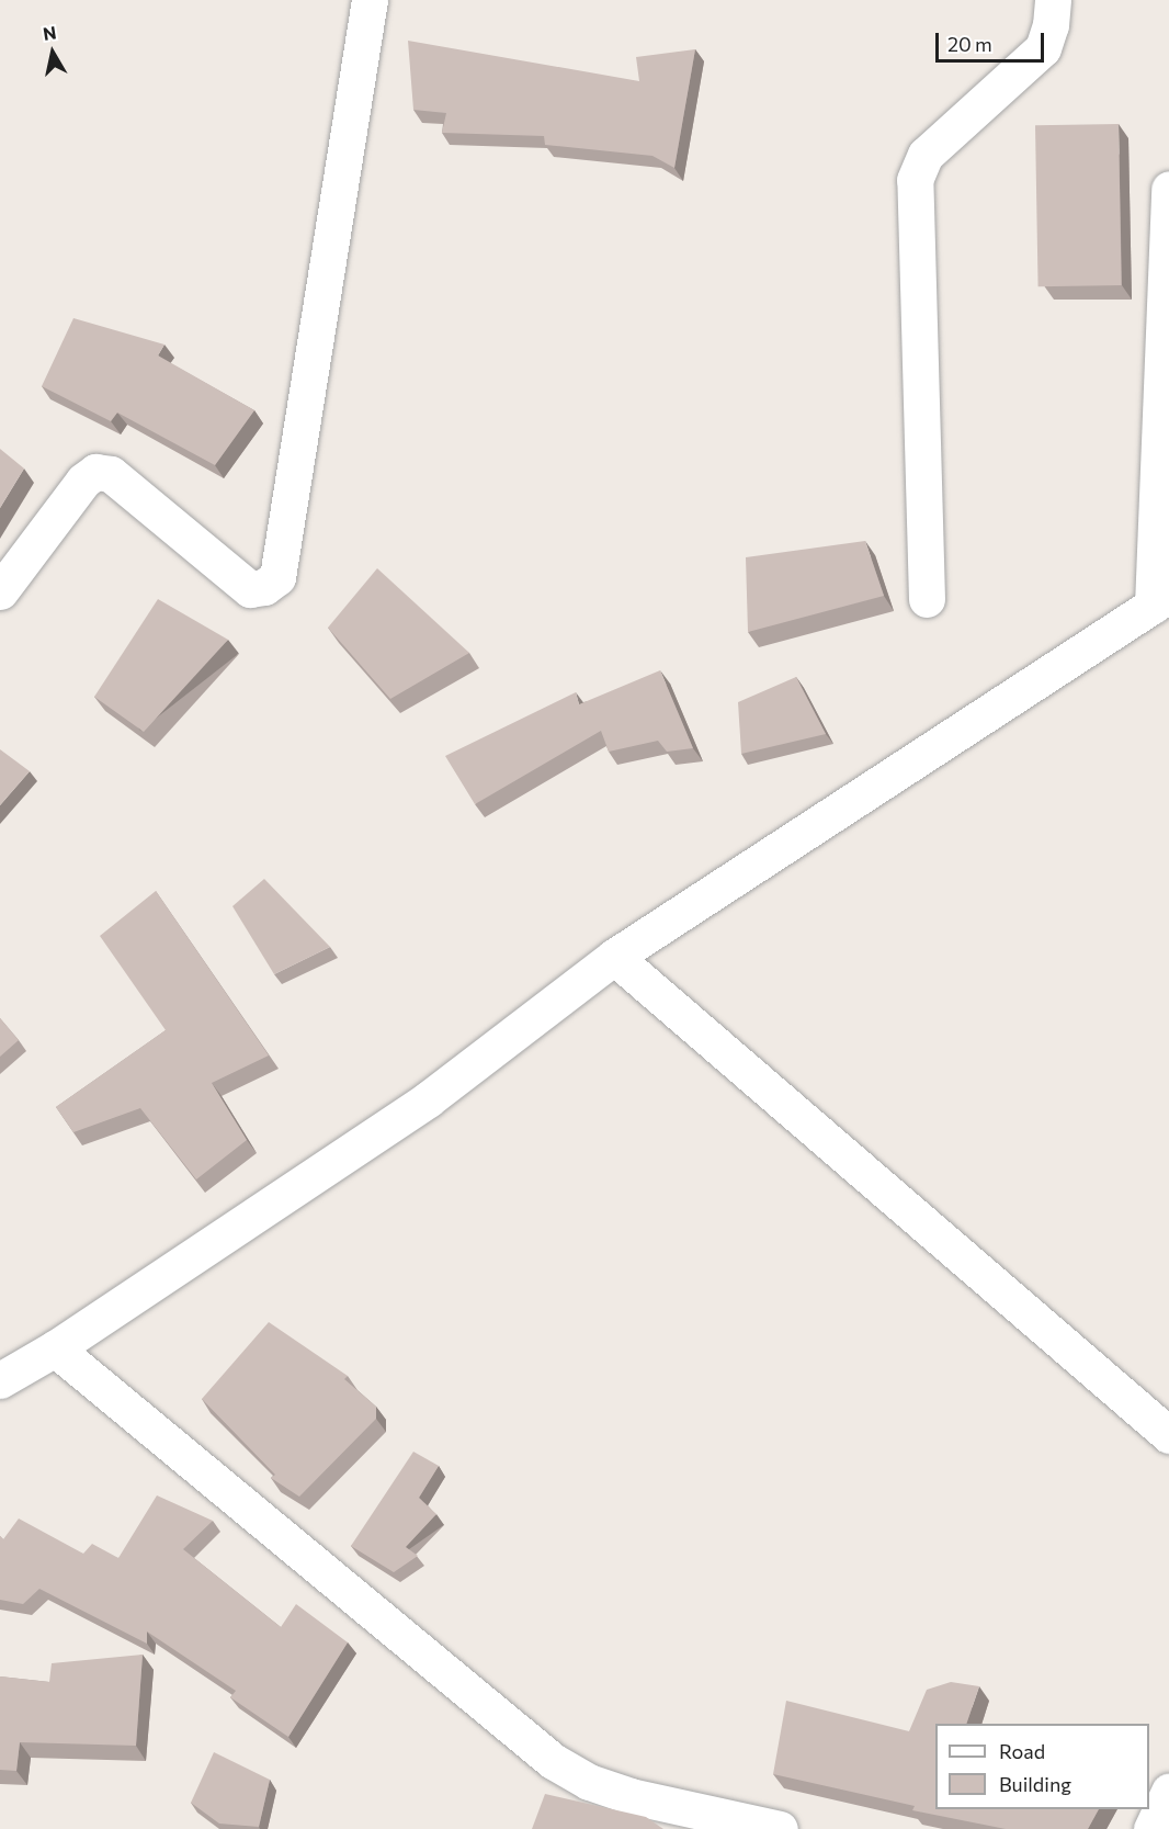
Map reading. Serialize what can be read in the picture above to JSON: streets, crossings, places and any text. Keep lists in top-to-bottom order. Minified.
{"legend":["Road","Building"],"scale_bar":"20 m","north":"top"}
